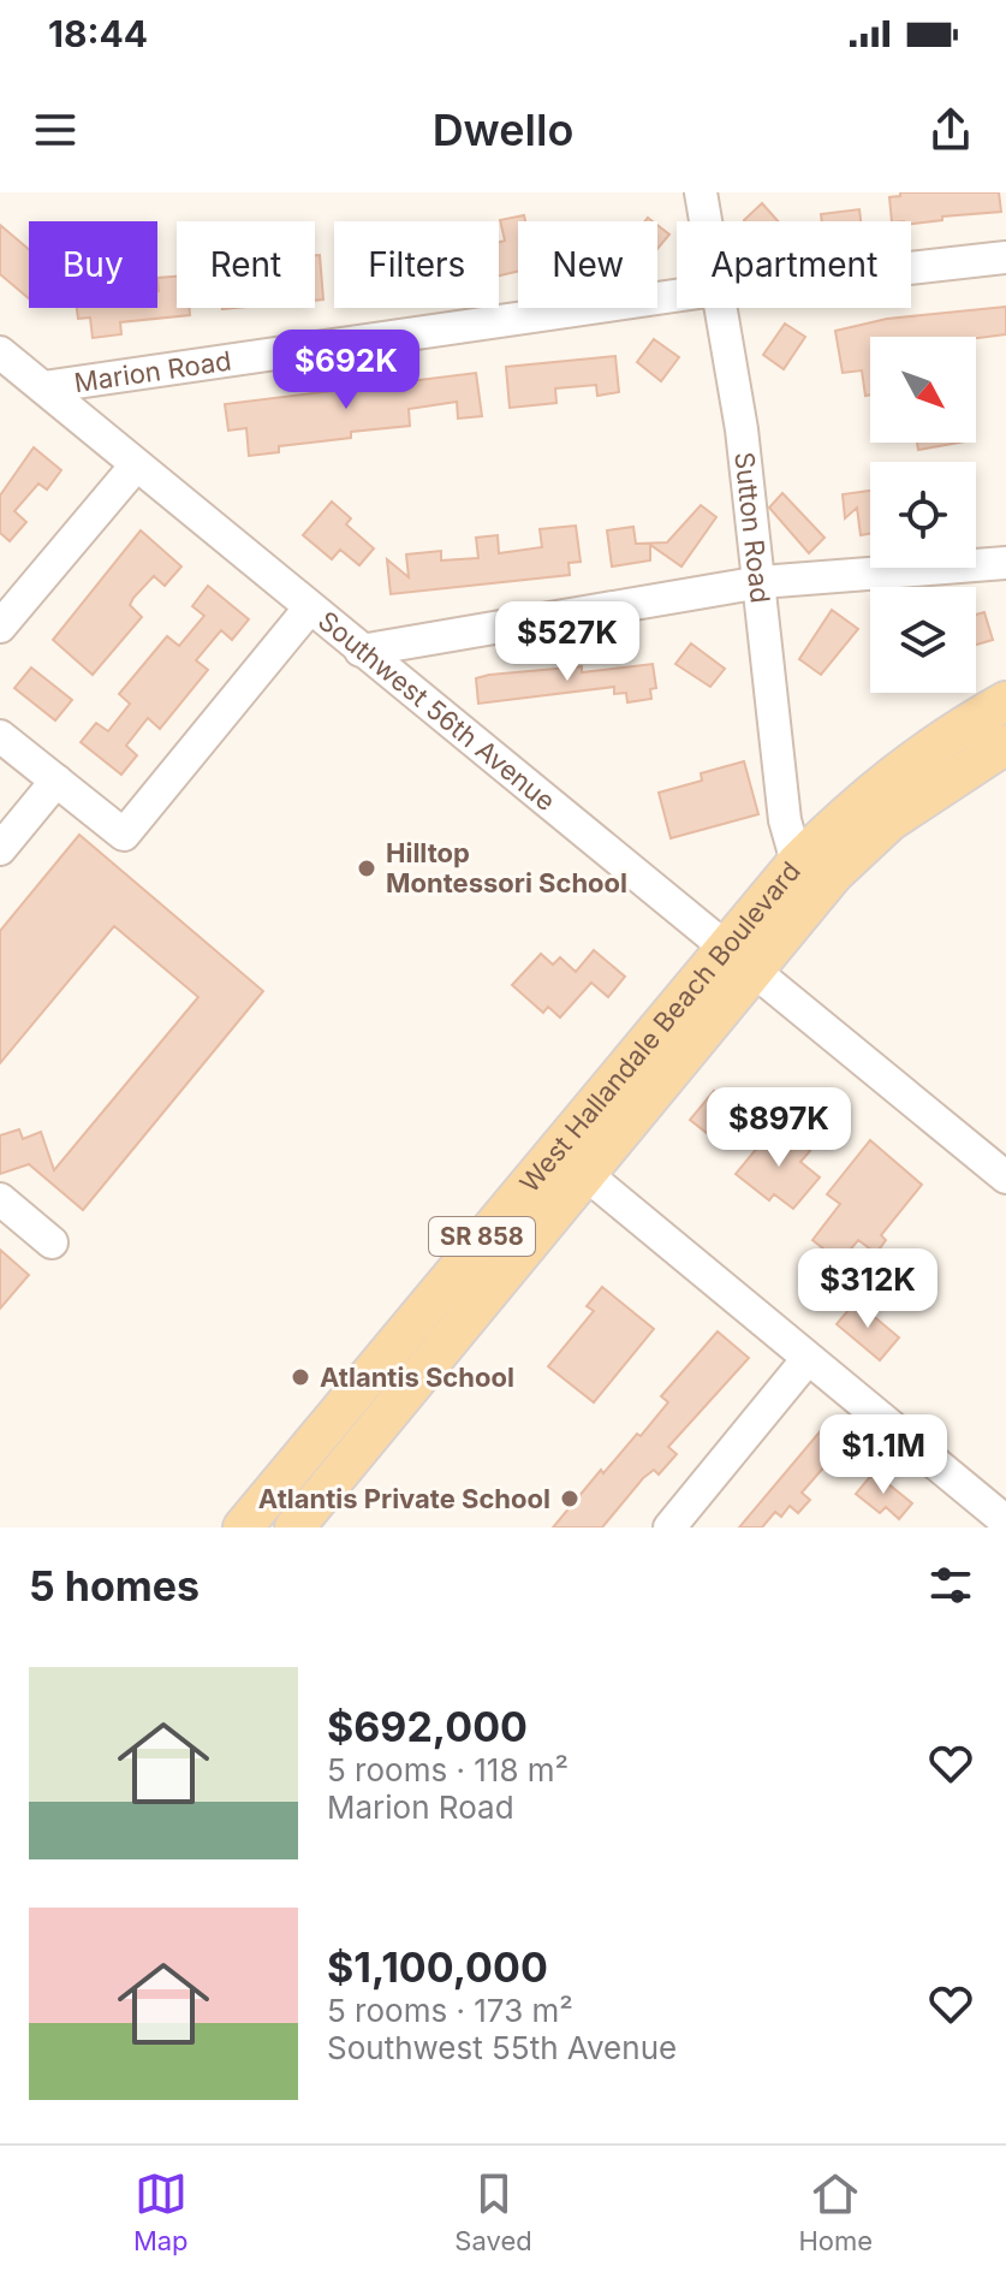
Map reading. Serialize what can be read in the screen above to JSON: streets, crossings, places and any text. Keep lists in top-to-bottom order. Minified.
{"streets":{"main road":["West Hallandale Beach Boulevard","SR 858"],"street":["Marion Road","Sutton Road","Southwest 56th Avenue"]},"crossings":[["Marion Road","Southwest 56th Avenue"],["Sutton Road","West Hallandale Beach Boulevard"],["Southwest 56th Avenue","West Hallandale Beach Boulevard"]],"places":["Hilltop Montessori School","Atlantis School","Atlantis Private School"],"north":"bottom right","page":{"status":"18:44","header":"Dwello","chip":["Buy","Rent","Filters","New","Apartment"],"price":["$692K","$527K","$897K","$312K","$1.1M"],"heading":"5 homes","list":[{"name":"$692,000","note":"5 rooms · 118 m² · Marion Road"},{"name":"$1,100,000","note":"5 rooms · 173 m² · Southwest 55th Avenue"}],"tabs":["Map","Saved","Home"]}}
